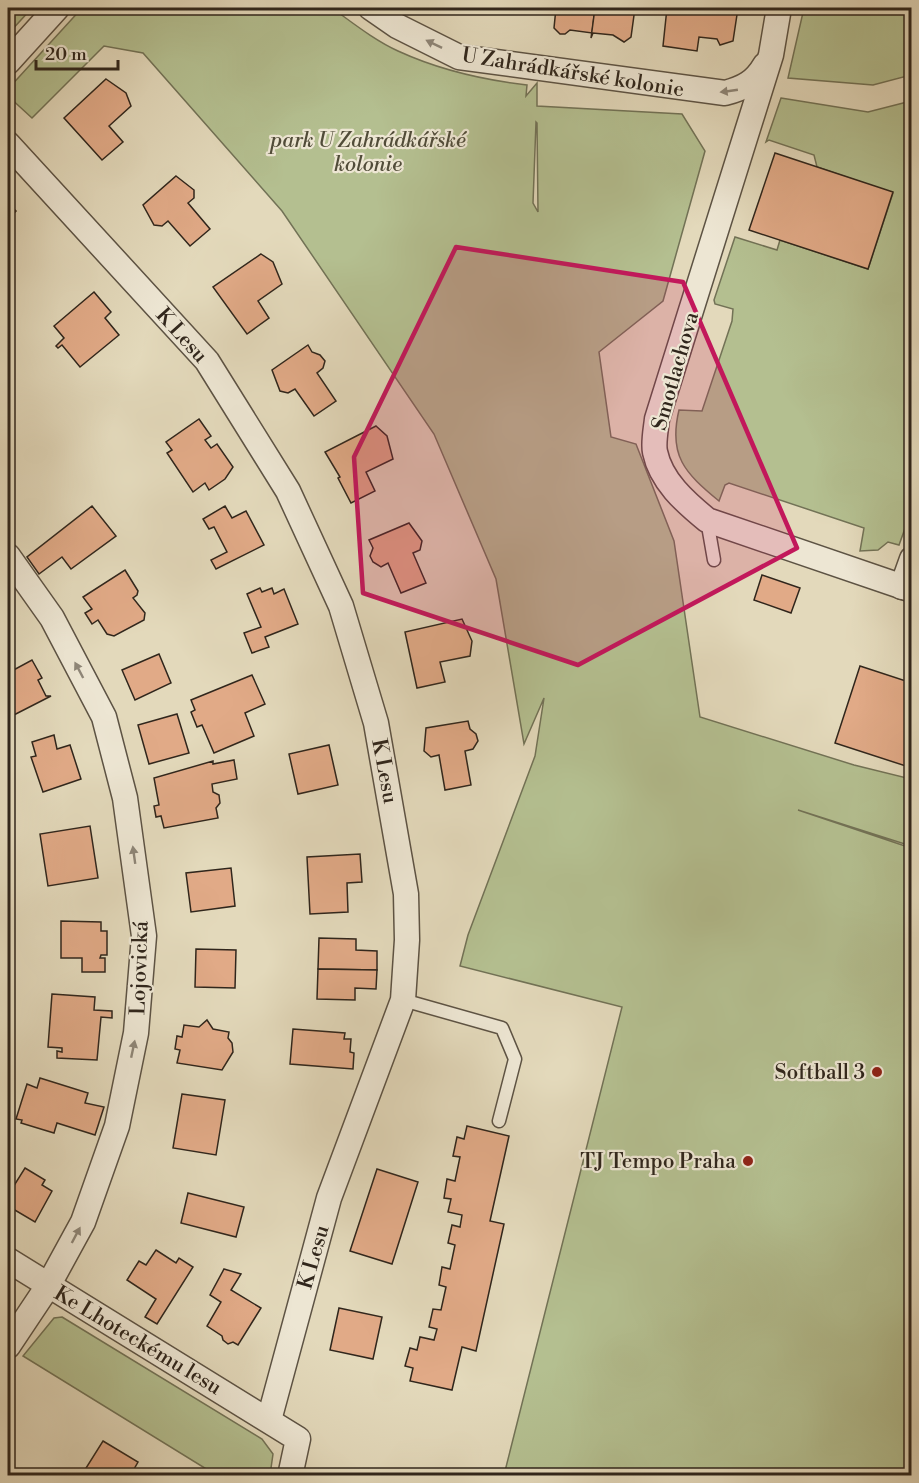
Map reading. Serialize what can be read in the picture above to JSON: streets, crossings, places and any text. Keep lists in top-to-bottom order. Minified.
{"streets":{"street":["U Zahrádkářské kolonie","K Lesu","Smotlachova","Lojovická","Ke Lhoteckému lesu"]},"crossings":[["U Zahrádkářské kolonie","Smotlachova"],["K Lesu","Ke Lhoteckému lesu"],["Lojovická","Ke Lhoteckému lesu"]],"one_way":["U Zahrádkářské kolonie","Lojovická"],"parks":["park U Zahrádkářské kolonie"],"places":["Softball 3","TJ Tempo Praha"],"scale_bar":"20 m"}
